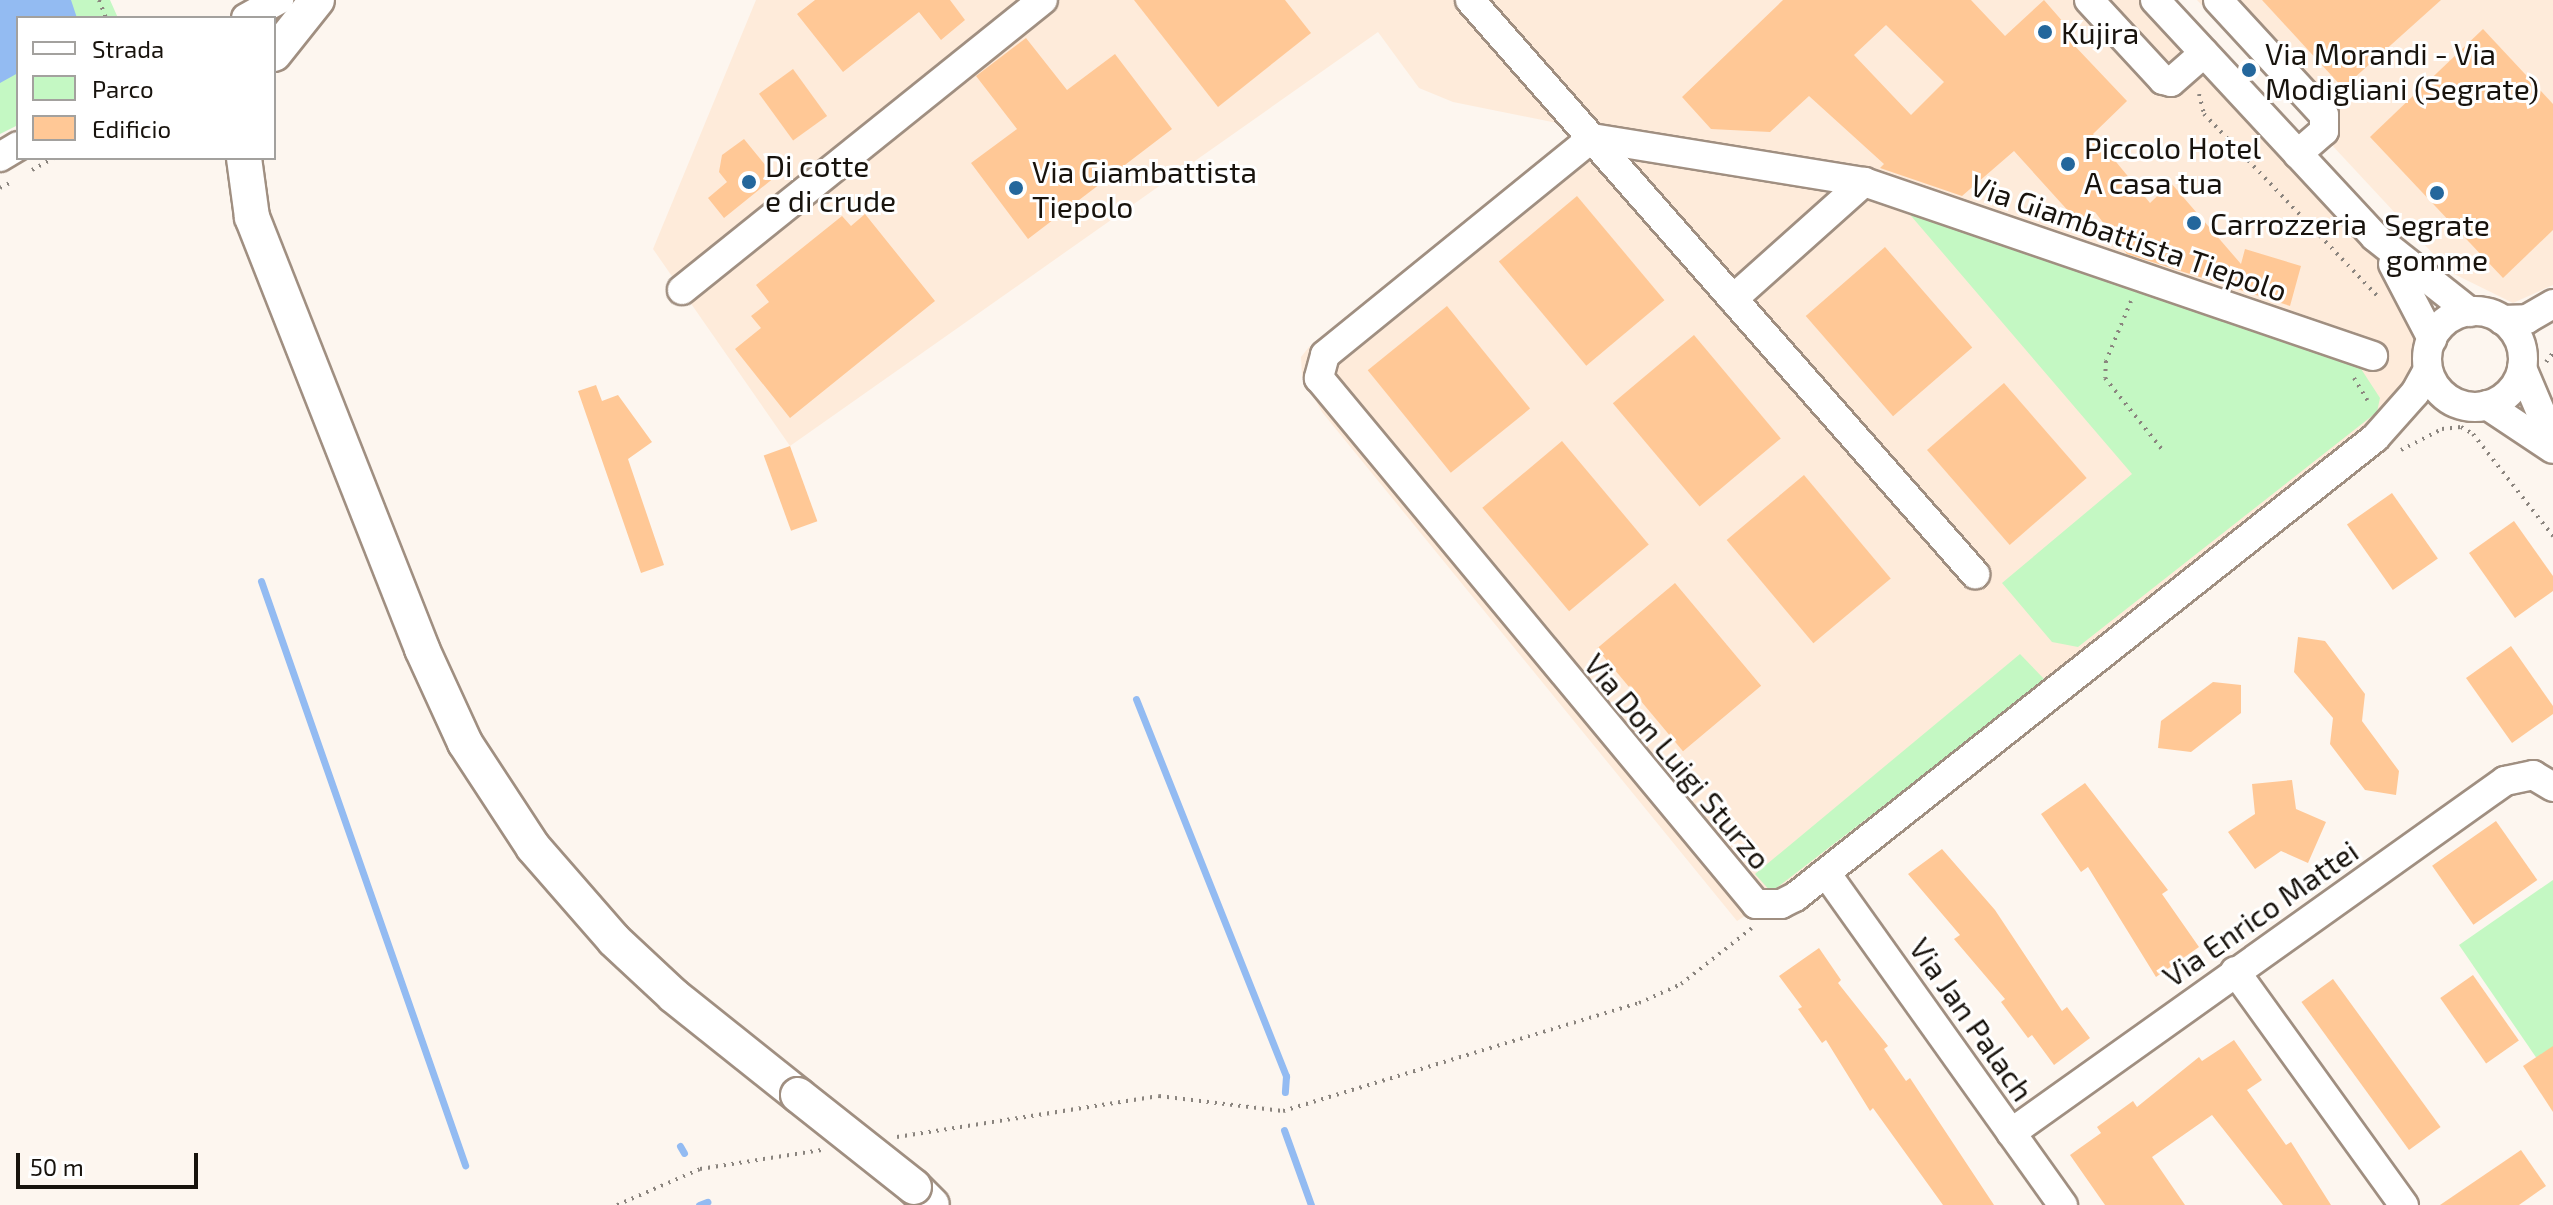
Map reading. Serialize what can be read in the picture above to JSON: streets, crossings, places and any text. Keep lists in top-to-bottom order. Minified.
{"streets":{"street":["Via Giambattista Tiepolo","Via Don Luigi Sturzo","Via Enrico Mattei","Via Jan Palach"]},"crossings":[["Via Giambattista Tiepolo","Via Don Luigi Sturzo"],["Via Don Luigi Sturzo","Via Jan Palach"],["Via Enrico Mattei","Via Jan Palach"]],"places":["Kujira","Via Morandi - Via Modigliani (Segrate)","Piccolo Hotel A casa tua","Di cotte e di crude","Via Giambattista Tiepolo","Segrate gomme","Carrozzeria"],"legend":["Strada","Parco","Edificio"],"scale_bar":"50 m"}
